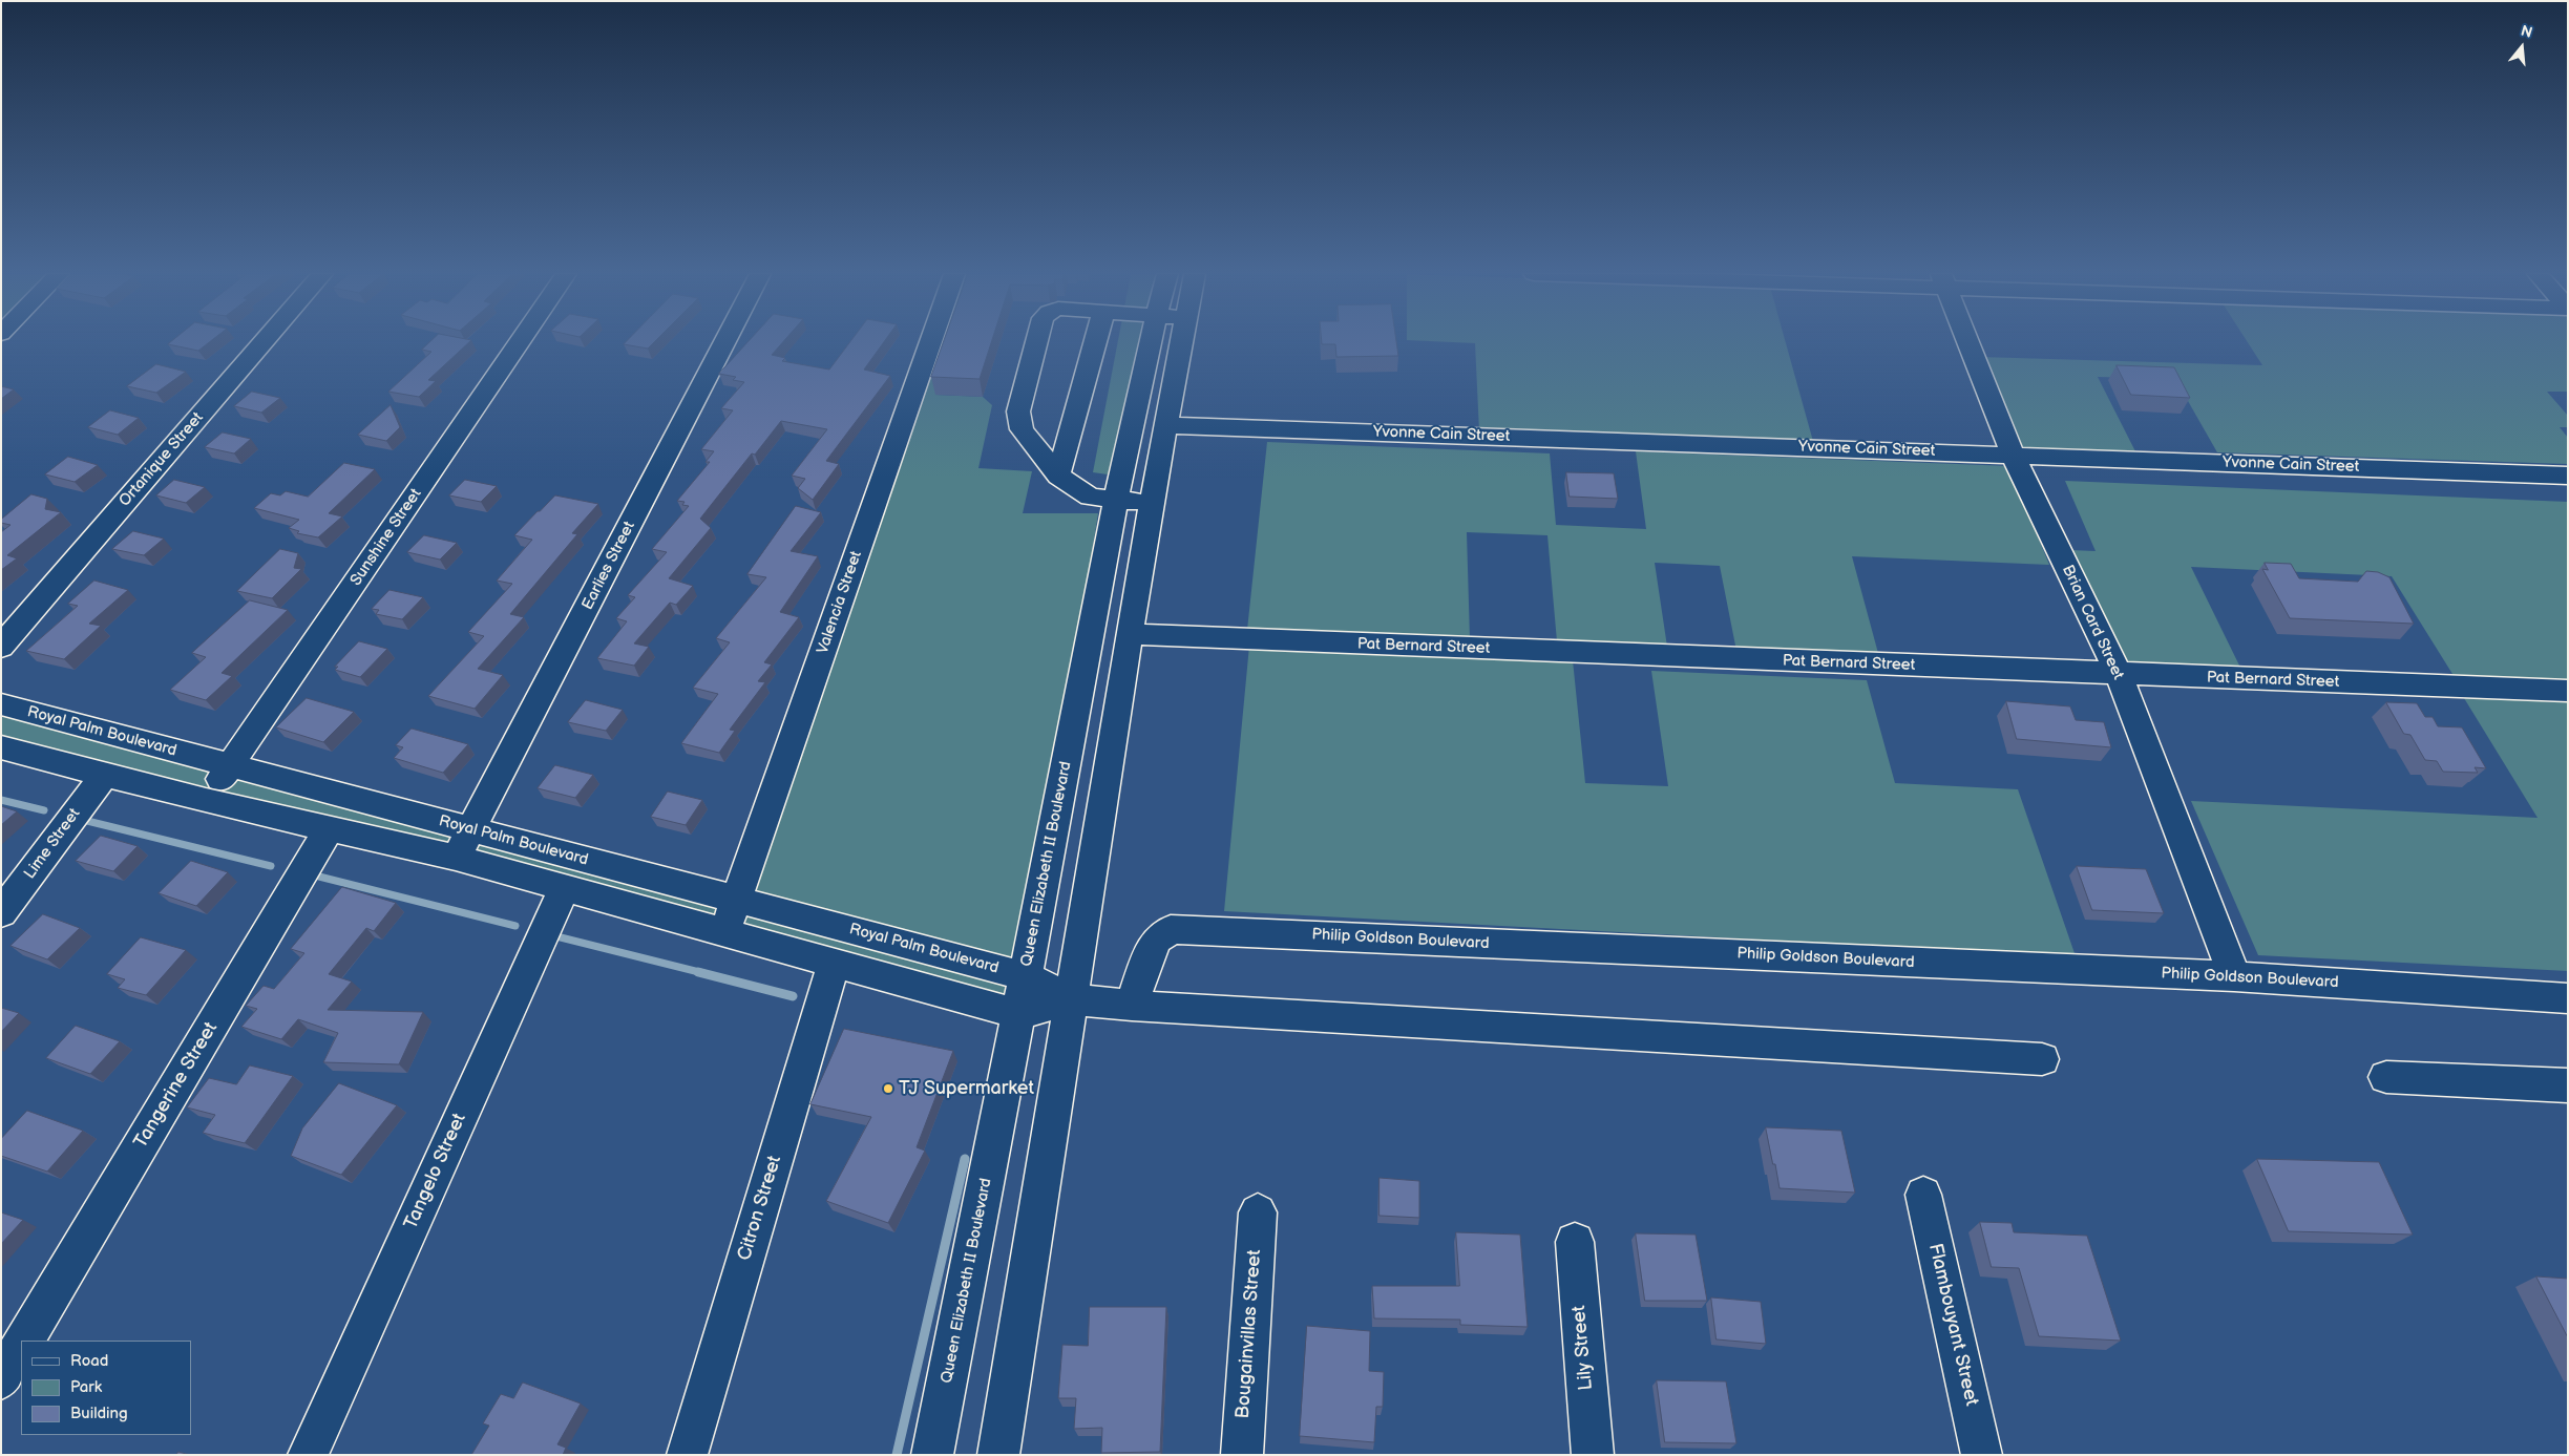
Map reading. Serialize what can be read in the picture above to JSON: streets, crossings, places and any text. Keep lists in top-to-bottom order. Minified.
{"streets":{"street":["Yvonne Cain Street","Ortanique Street","Sunshine Street","Earlies Street","Valencia Street","Brian Card Street","Pat Bernard Street","Royal Palm Boulevard","Lime Street","Queen Elizabeth II Boulevard","Philip Goldson Boulevard","Tangerine Street","Tangelo Street","Citron Street","Flambouyant Street","Bougainvillas Street","Lily Street"]},"crossings":[["Yvonne Cain Street","Brian Card Street"],["Sunshine Street","Royal Palm Boulevard"],["Earlies Street","Royal Palm Boulevard"],["Valencia Street","Royal Palm Boulevard"],["Brian Card Street","Pat Bernard Street"],["Brian Card Street","Philip Goldson Boulevard"],["Royal Palm Boulevard","Lime Street"],["Royal Palm Boulevard","Queen Elizabeth II Boulevard"],["Royal Palm Boulevard","Tangerine Street"],["Royal Palm Boulevard","Tangelo Street"],["Royal Palm Boulevard","Citron Street"]],"places":["TJ Supermarket"],"legend":["Road","Park","Building"],"north":"top"}
